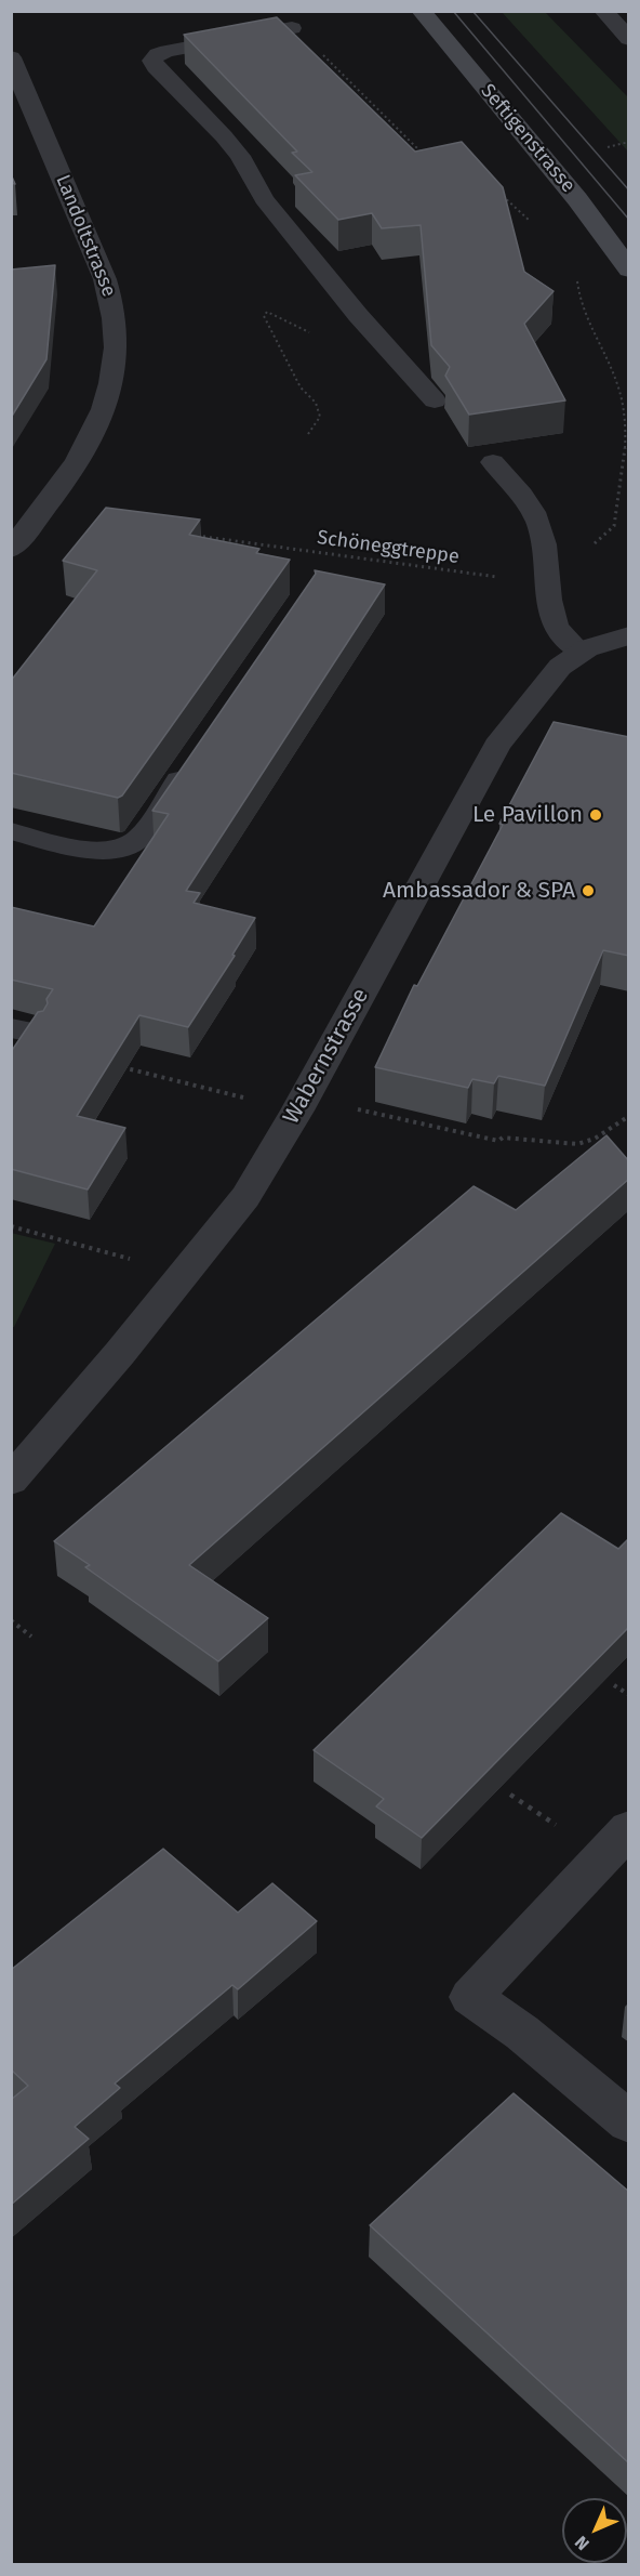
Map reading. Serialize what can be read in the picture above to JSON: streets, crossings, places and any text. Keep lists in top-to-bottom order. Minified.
{"streets":{"main road":["Seftigenstrasse"],"street":["Landoltstrasse","Wabernstrasse"],"path":["Schöneggtreppe"]},"places":["Le Pavillon","Ambassador & SPA"],"north":"bottom left"}
